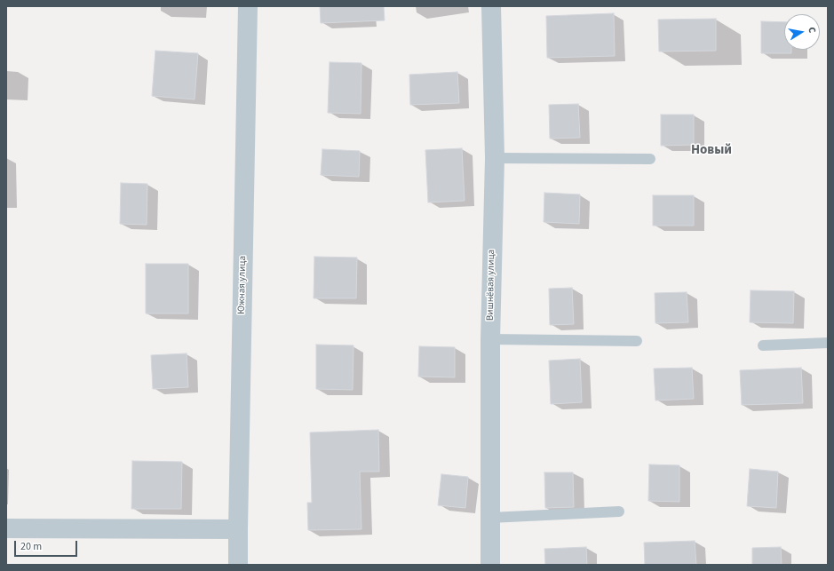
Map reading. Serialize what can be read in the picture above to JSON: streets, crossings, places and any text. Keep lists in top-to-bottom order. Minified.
{"streets":{"street":["Южная улица","Вишнёвая улица"]},"districts":["Новый"],"scale_bar":"20 m","north":"right"}
